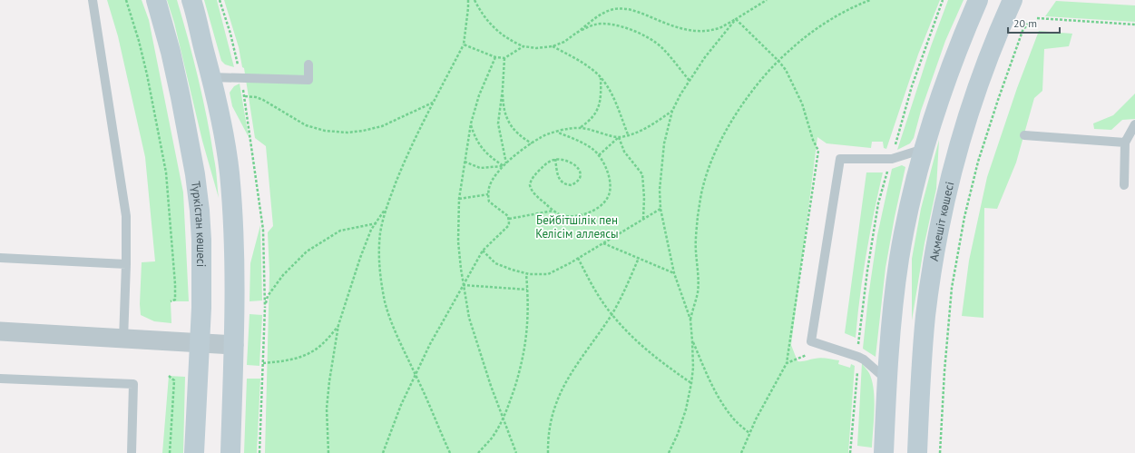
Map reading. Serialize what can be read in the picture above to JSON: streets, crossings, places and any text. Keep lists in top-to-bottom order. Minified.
{"streets":{"street":["Ақмешіт көшесі","Түркістан көшесі"]},"parks":["Бейбітшілік пен Келісім аллеясы"],"scale_bar":"20 m"}
